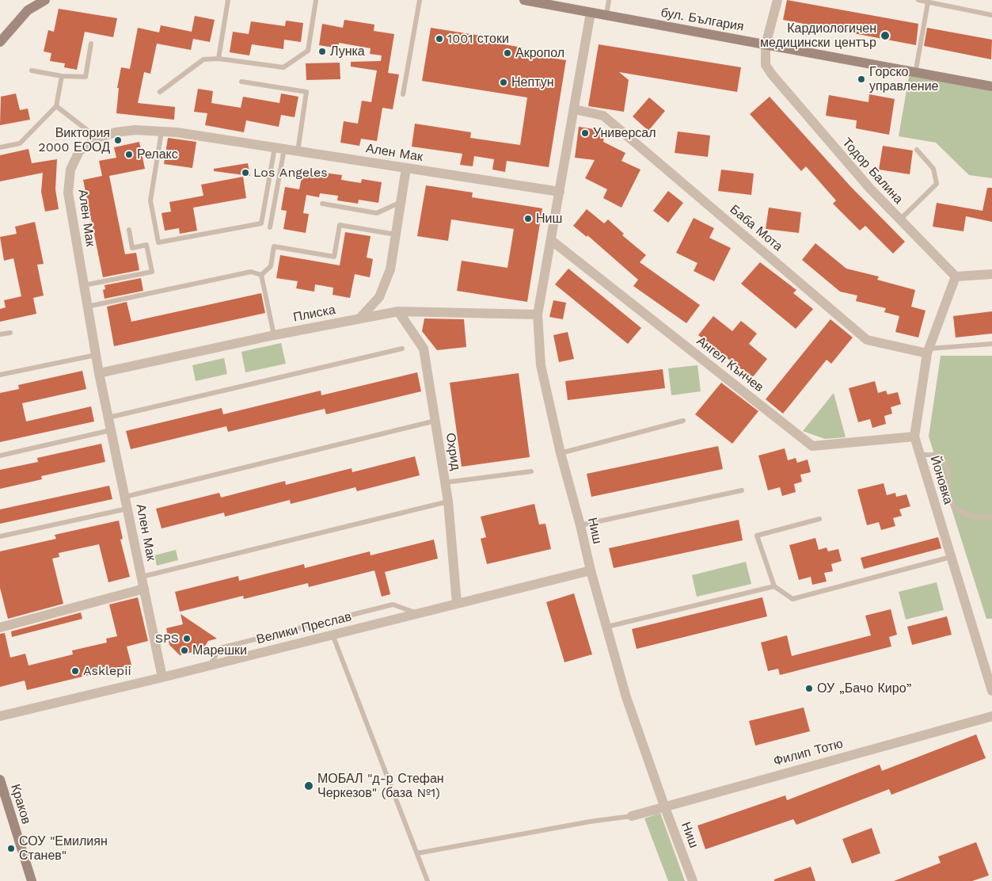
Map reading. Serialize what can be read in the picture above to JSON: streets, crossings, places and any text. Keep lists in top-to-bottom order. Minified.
{"streets":{"main road":["бул. България","Краков"],"street":["Ален Мак","Тодор Балина","Баба Мота","Плиска","Ангел Кънчев","Охрид","Йоновка","Ниш","Велики Преслав","Филип Тотю"]},"crossings":[["бул. България","Тодор Балина"],["бул. България","Ниш"],["Ален Мак","Плиска"],["Ален Мак","Ниш"],["Ален Мак","Велики Преслав"],["Тодор Балина","Йоновка"],["Баба Мота","Йоновка"],["Баба Мота","Ниш"],["Плиска","Охрид"],["Плиска","Ниш"],["Ангел Кънчев","Йоновка"],["Ангел Кънчев","Ниш"],["Охрид","Велики Преслав"],["Ниш","Велики Преслав"],["Ниш","Филип Тотю"]],"places":["Кардиологичен медицински център","1001 стоки","Лунка","Акропол","Горско управление","Нептун","Универсал","Виктория 2000 ЕООД","Релакс","Los Angeles","Ниш","SPS","Марешки","Asklepii","ОУ „Бачо Киро”","МОБАЛ \"д-р Стефан Черкезов\" (база №1)","СОУ \"Емилиян Станев\""]}
